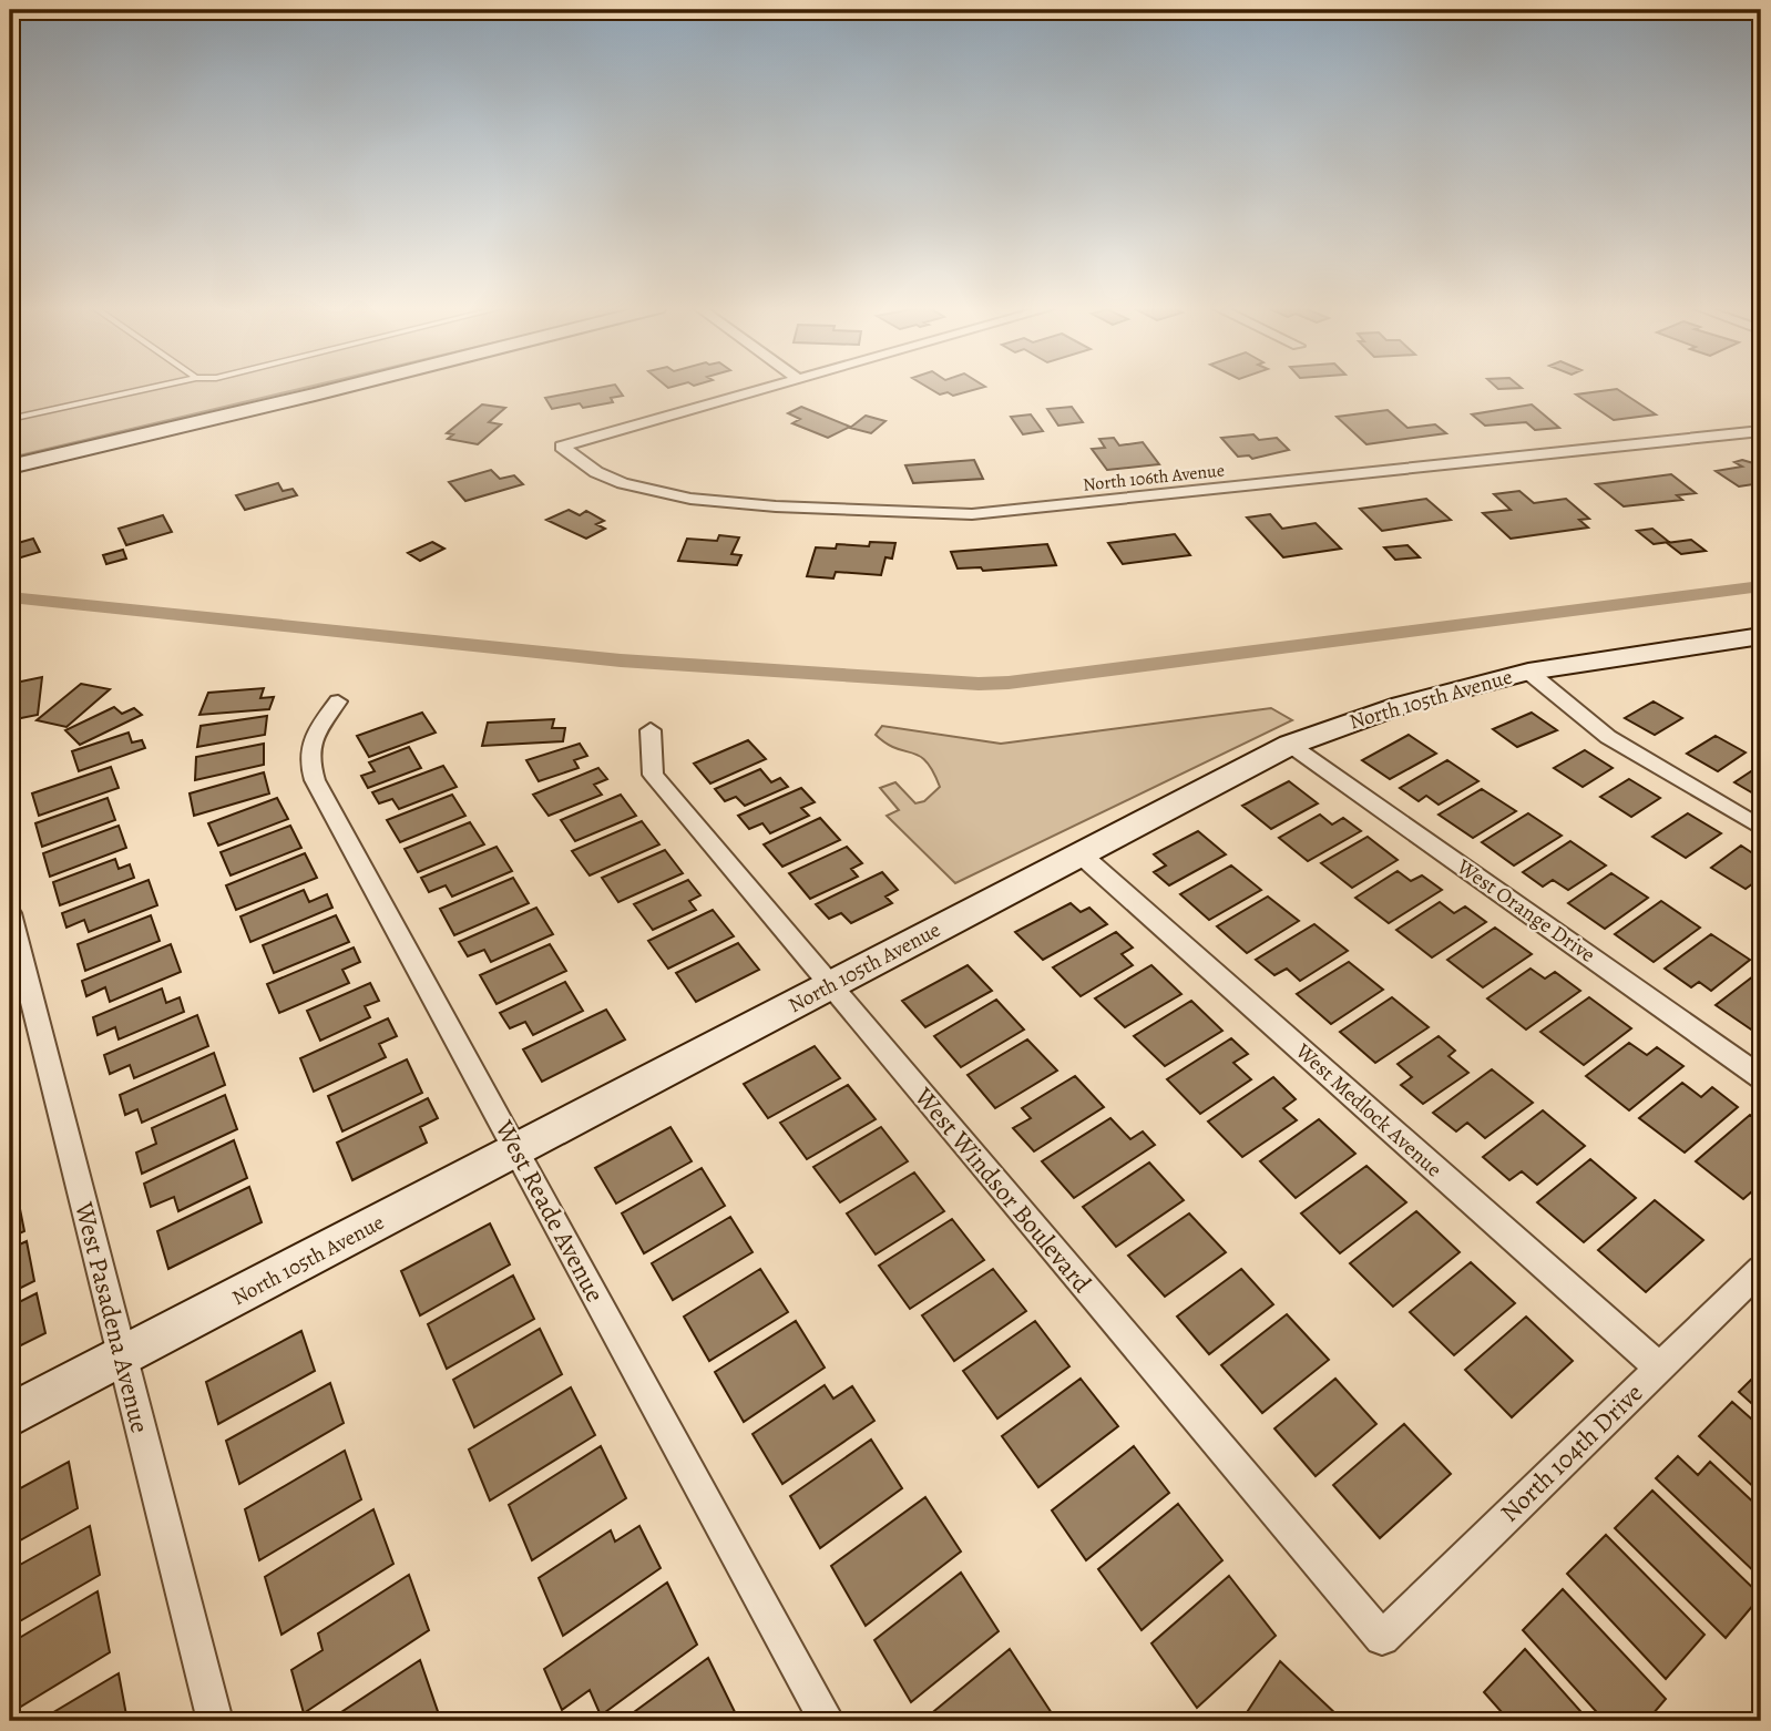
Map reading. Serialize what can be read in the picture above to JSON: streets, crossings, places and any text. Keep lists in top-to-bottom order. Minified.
{"streets":{"street":["North 106th Avenue","North 105th Avenue","West Orange Drive","West Medlock Avenue","West Windsor Boulevard","West Reade Avenue","West Pasadena Avenue","North 104th Drive"]},"crossings":[["North 105th Avenue","West Orange Drive"],["North 105th Avenue","West Medlock Avenue"],["North 105th Avenue","West Windsor Boulevard"],["North 105th Avenue","West Reade Avenue"],["North 105th Avenue","West Pasadena Avenue"],["West Medlock Avenue","North 104th Drive"],["West Windsor Boulevard","North 104th Drive"]]}
